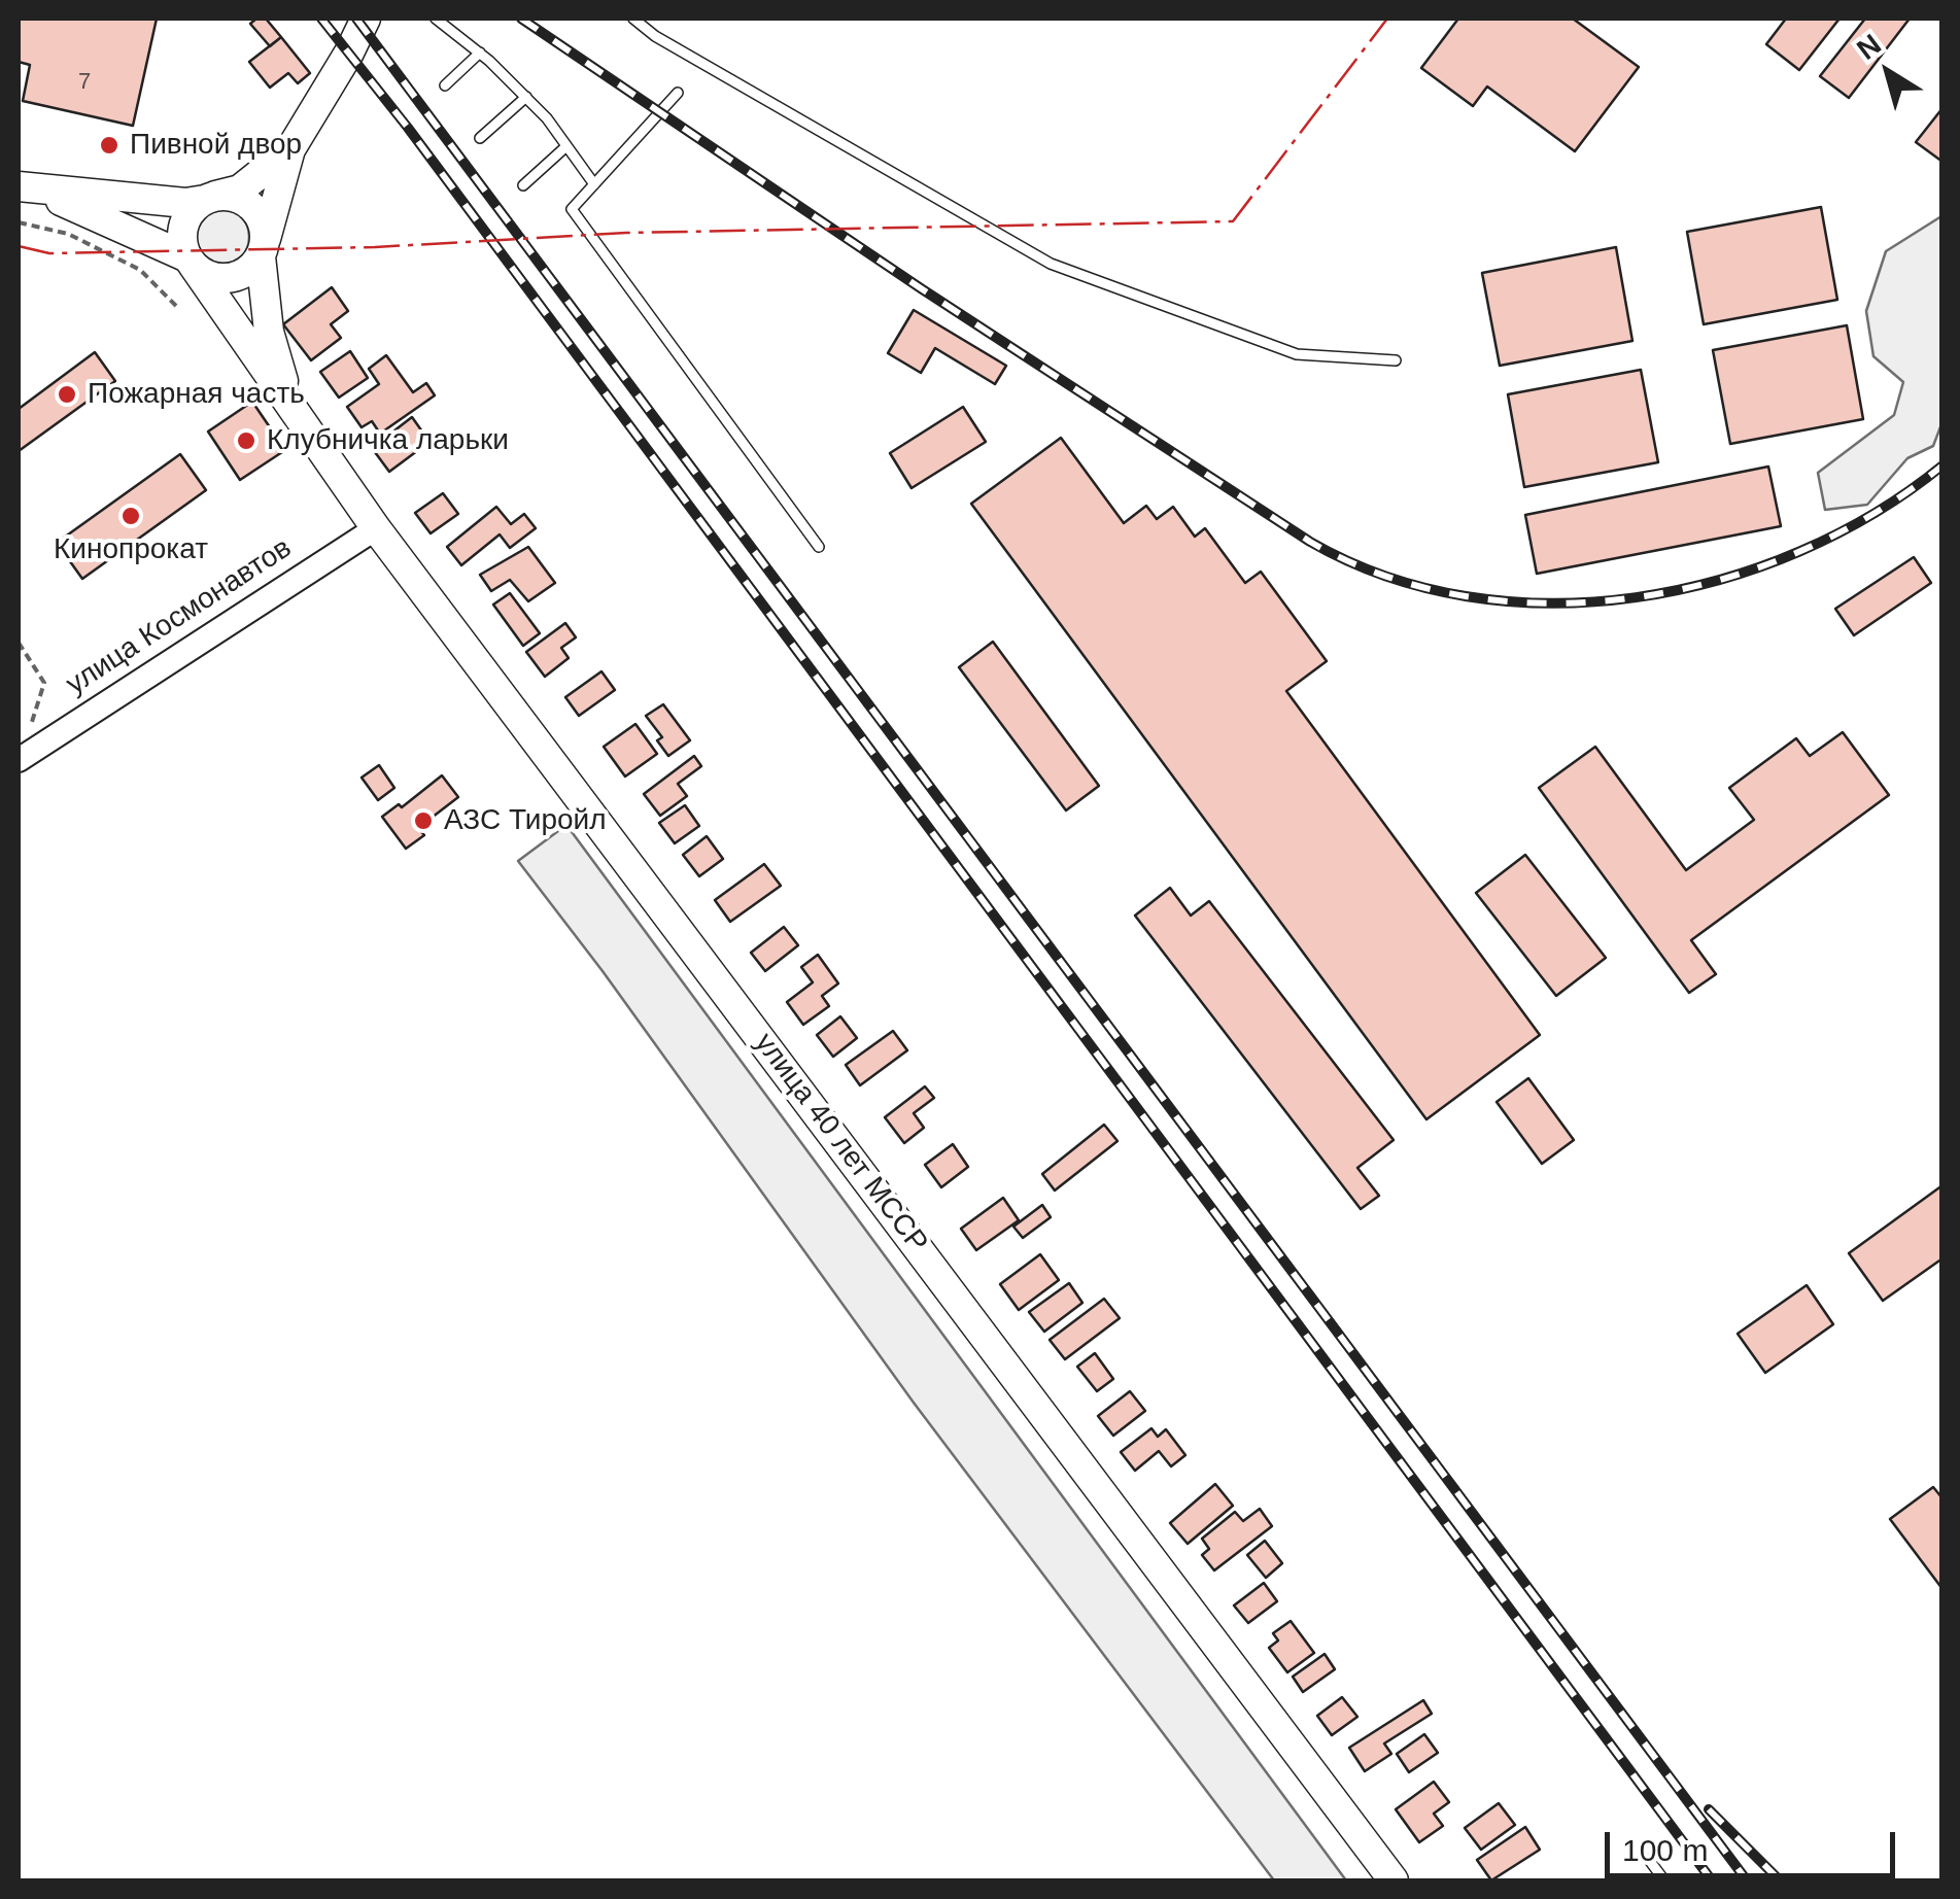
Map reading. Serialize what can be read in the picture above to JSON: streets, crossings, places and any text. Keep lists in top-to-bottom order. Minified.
{"streets":{"main road":["улица 40 лет МССР"],"street":["улица Космонавтов"]},"crossings":[["улица Космонавтов","улица 40 лет МССР"]],"places":["Пивной двор","Пожарная часть","Клубничка ларьки","Кинопрокат","АЗС Тиройл"],"house_numbers":["7"],"scale_bar":"100 m","north":"top left"}
